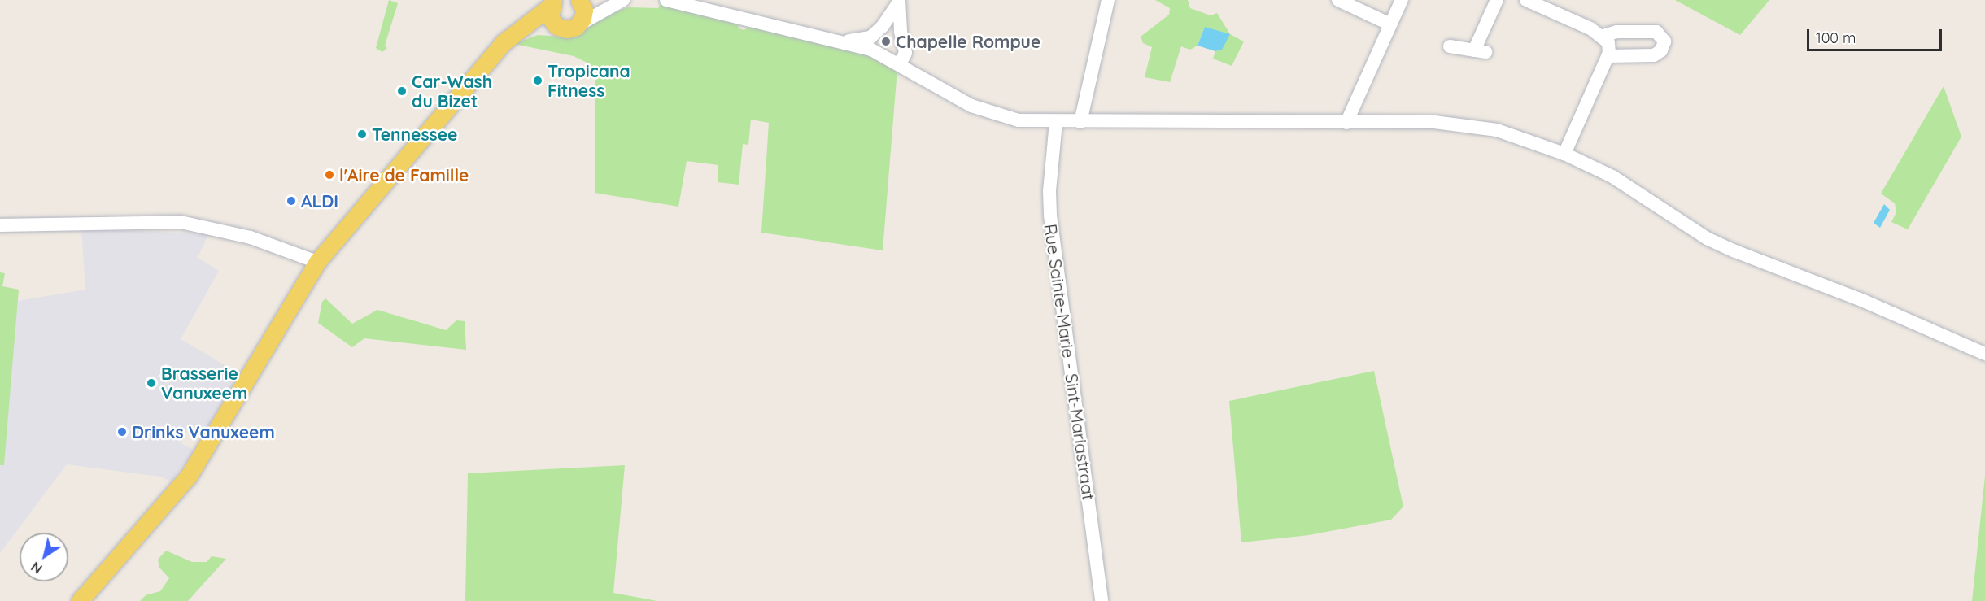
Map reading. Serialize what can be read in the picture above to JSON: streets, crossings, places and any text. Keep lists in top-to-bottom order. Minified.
{"streets":{"street":["Rue Sainte-Marie - Sint-Mariastraat"]},"places":["Chapelle Rompue","Tropicana Fitness","Car-Wash du Bizet","Tennessee","l'Aire de Famille","ALDI","Brasserie Vanuxeem","Drinks Vanuxeem"],"scale_bar":"100 m","north":"bottom left"}
